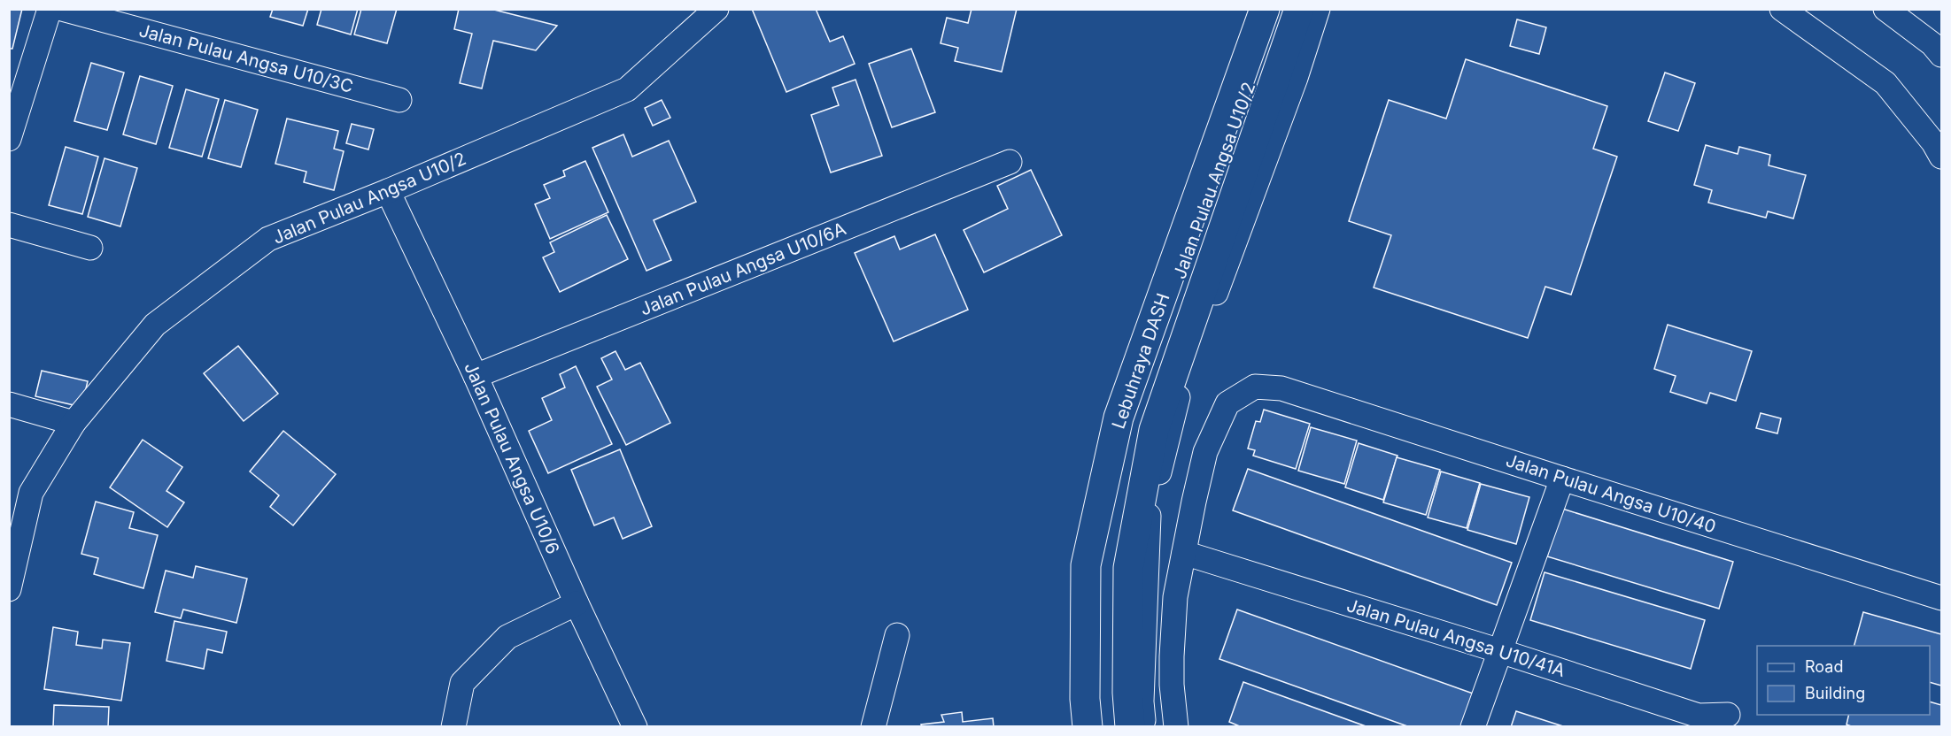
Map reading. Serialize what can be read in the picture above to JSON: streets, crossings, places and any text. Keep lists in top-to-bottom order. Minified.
{"streets":{"highway":["Lebuhraya DASH"],"street":["Jalan Pulau Angsa U10/3C","Jalan Pulau Angsa U10/2","Jalan Pulau Angsa U10/6A","Jalan Pulau Angsa U10/6","Jalan Pulau Angsa U10/40","Jalan Pulau Angsa U10/41A"]},"crossings":[["Jalan Pulau Angsa U10/2","Jalan Pulau Angsa U10/6"],["Jalan Pulau Angsa U10/6A","Jalan Pulau Angsa U10/6"],["Jalan Pulau Angsa U10/40","Jalan Pulau Angsa U10/41A"]],"legend":["Road","Building"]}
